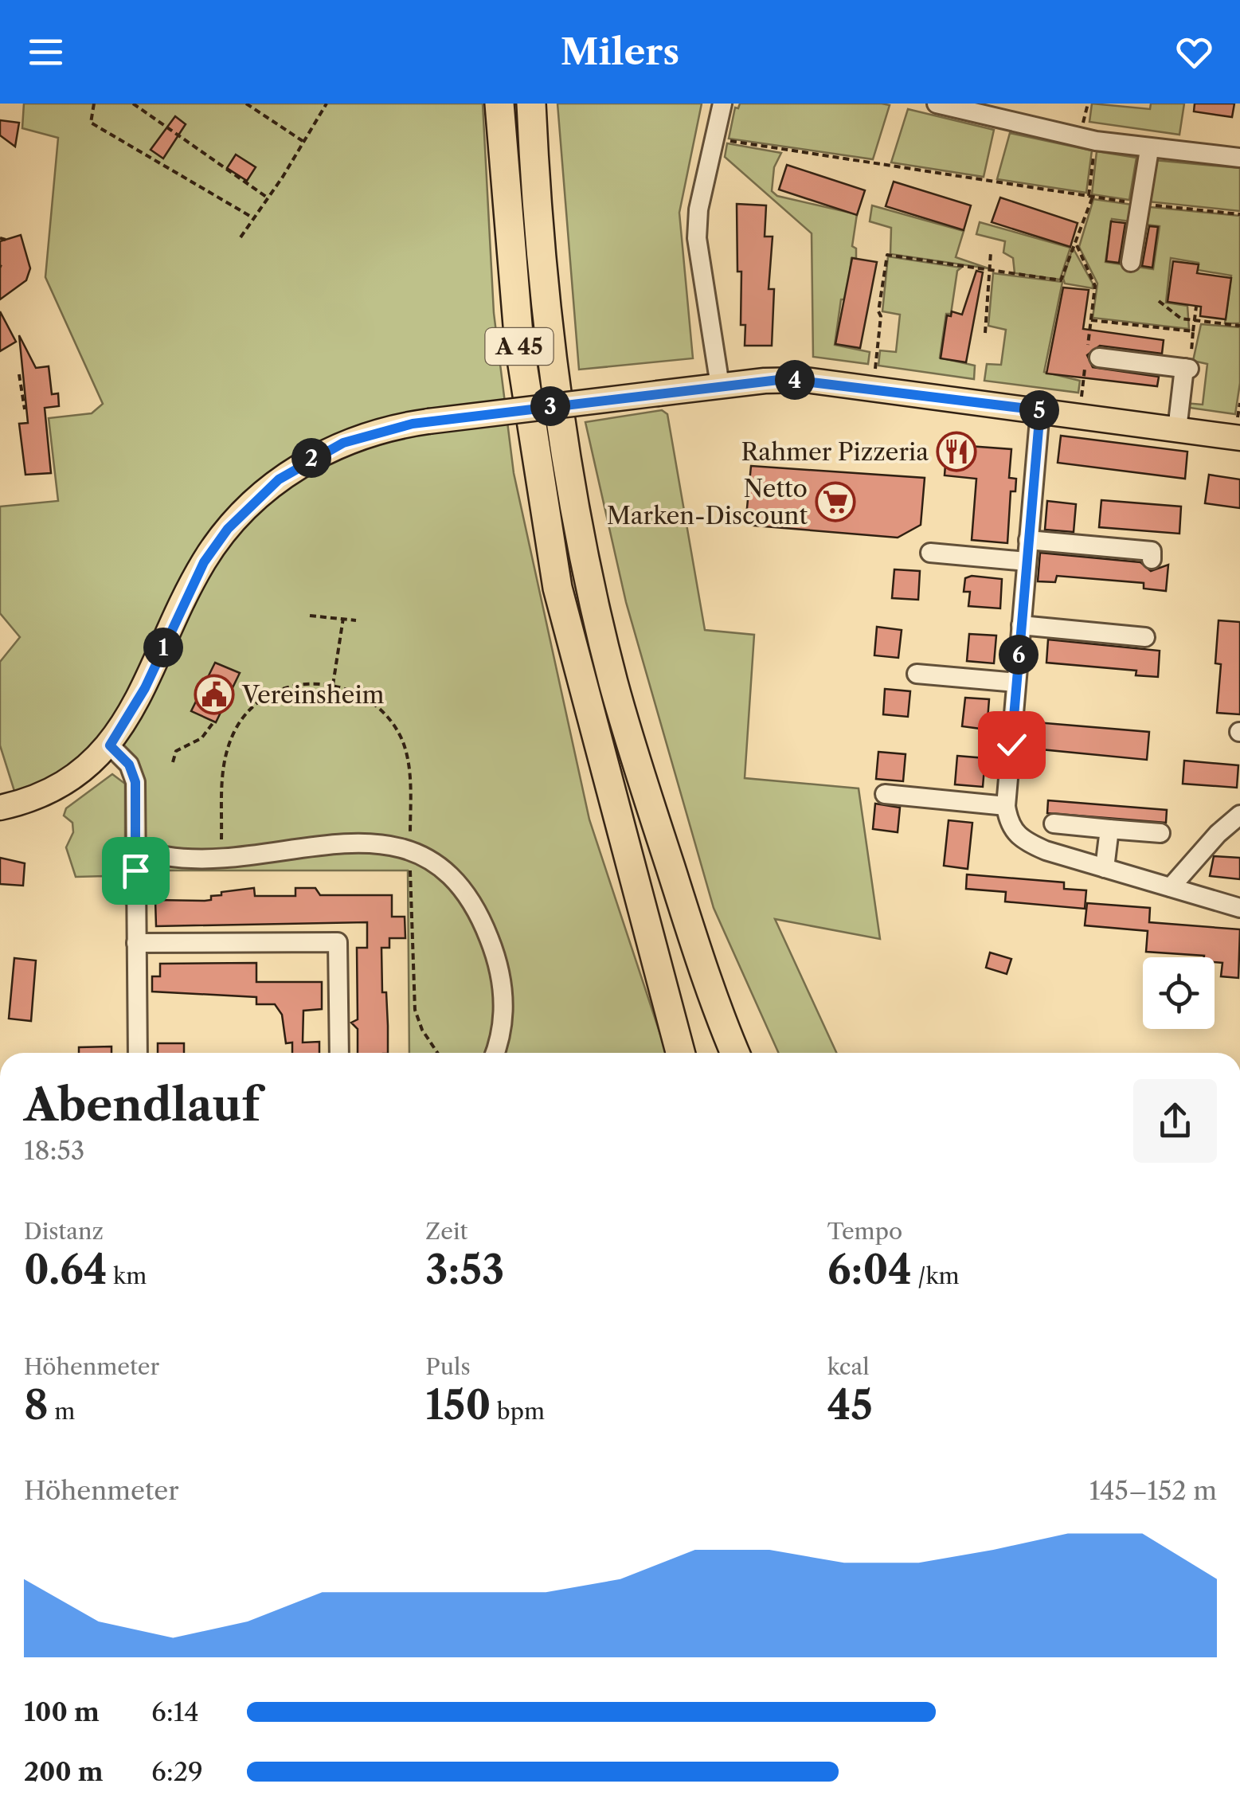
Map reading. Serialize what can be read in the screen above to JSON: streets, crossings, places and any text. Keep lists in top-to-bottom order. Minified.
{"streets":{"highway":["A 45"]},"places":{"restaurant":["Rahmer Pizzeria"],"supermarket":["Netto Marken-Discount"],"public building":["Vereinsheim"]},"page":{"header":"Milers","pins":["4","3","5","2","1","6"],"heading":["Abendlauf","18:53"],"stats":[["Distanz","0.64 km"],["Zeit","3:53"],["Tempo","6:04 /km"],["Höhenmeter","8 m"],["Puls","150 bpm"],["kcal","45"]],"chart":["Höhenmeter","145–152 m"],"list":[{"name":"100 m","note":"6:14"},{"name":"200 m","note":"6:29"}]}}
